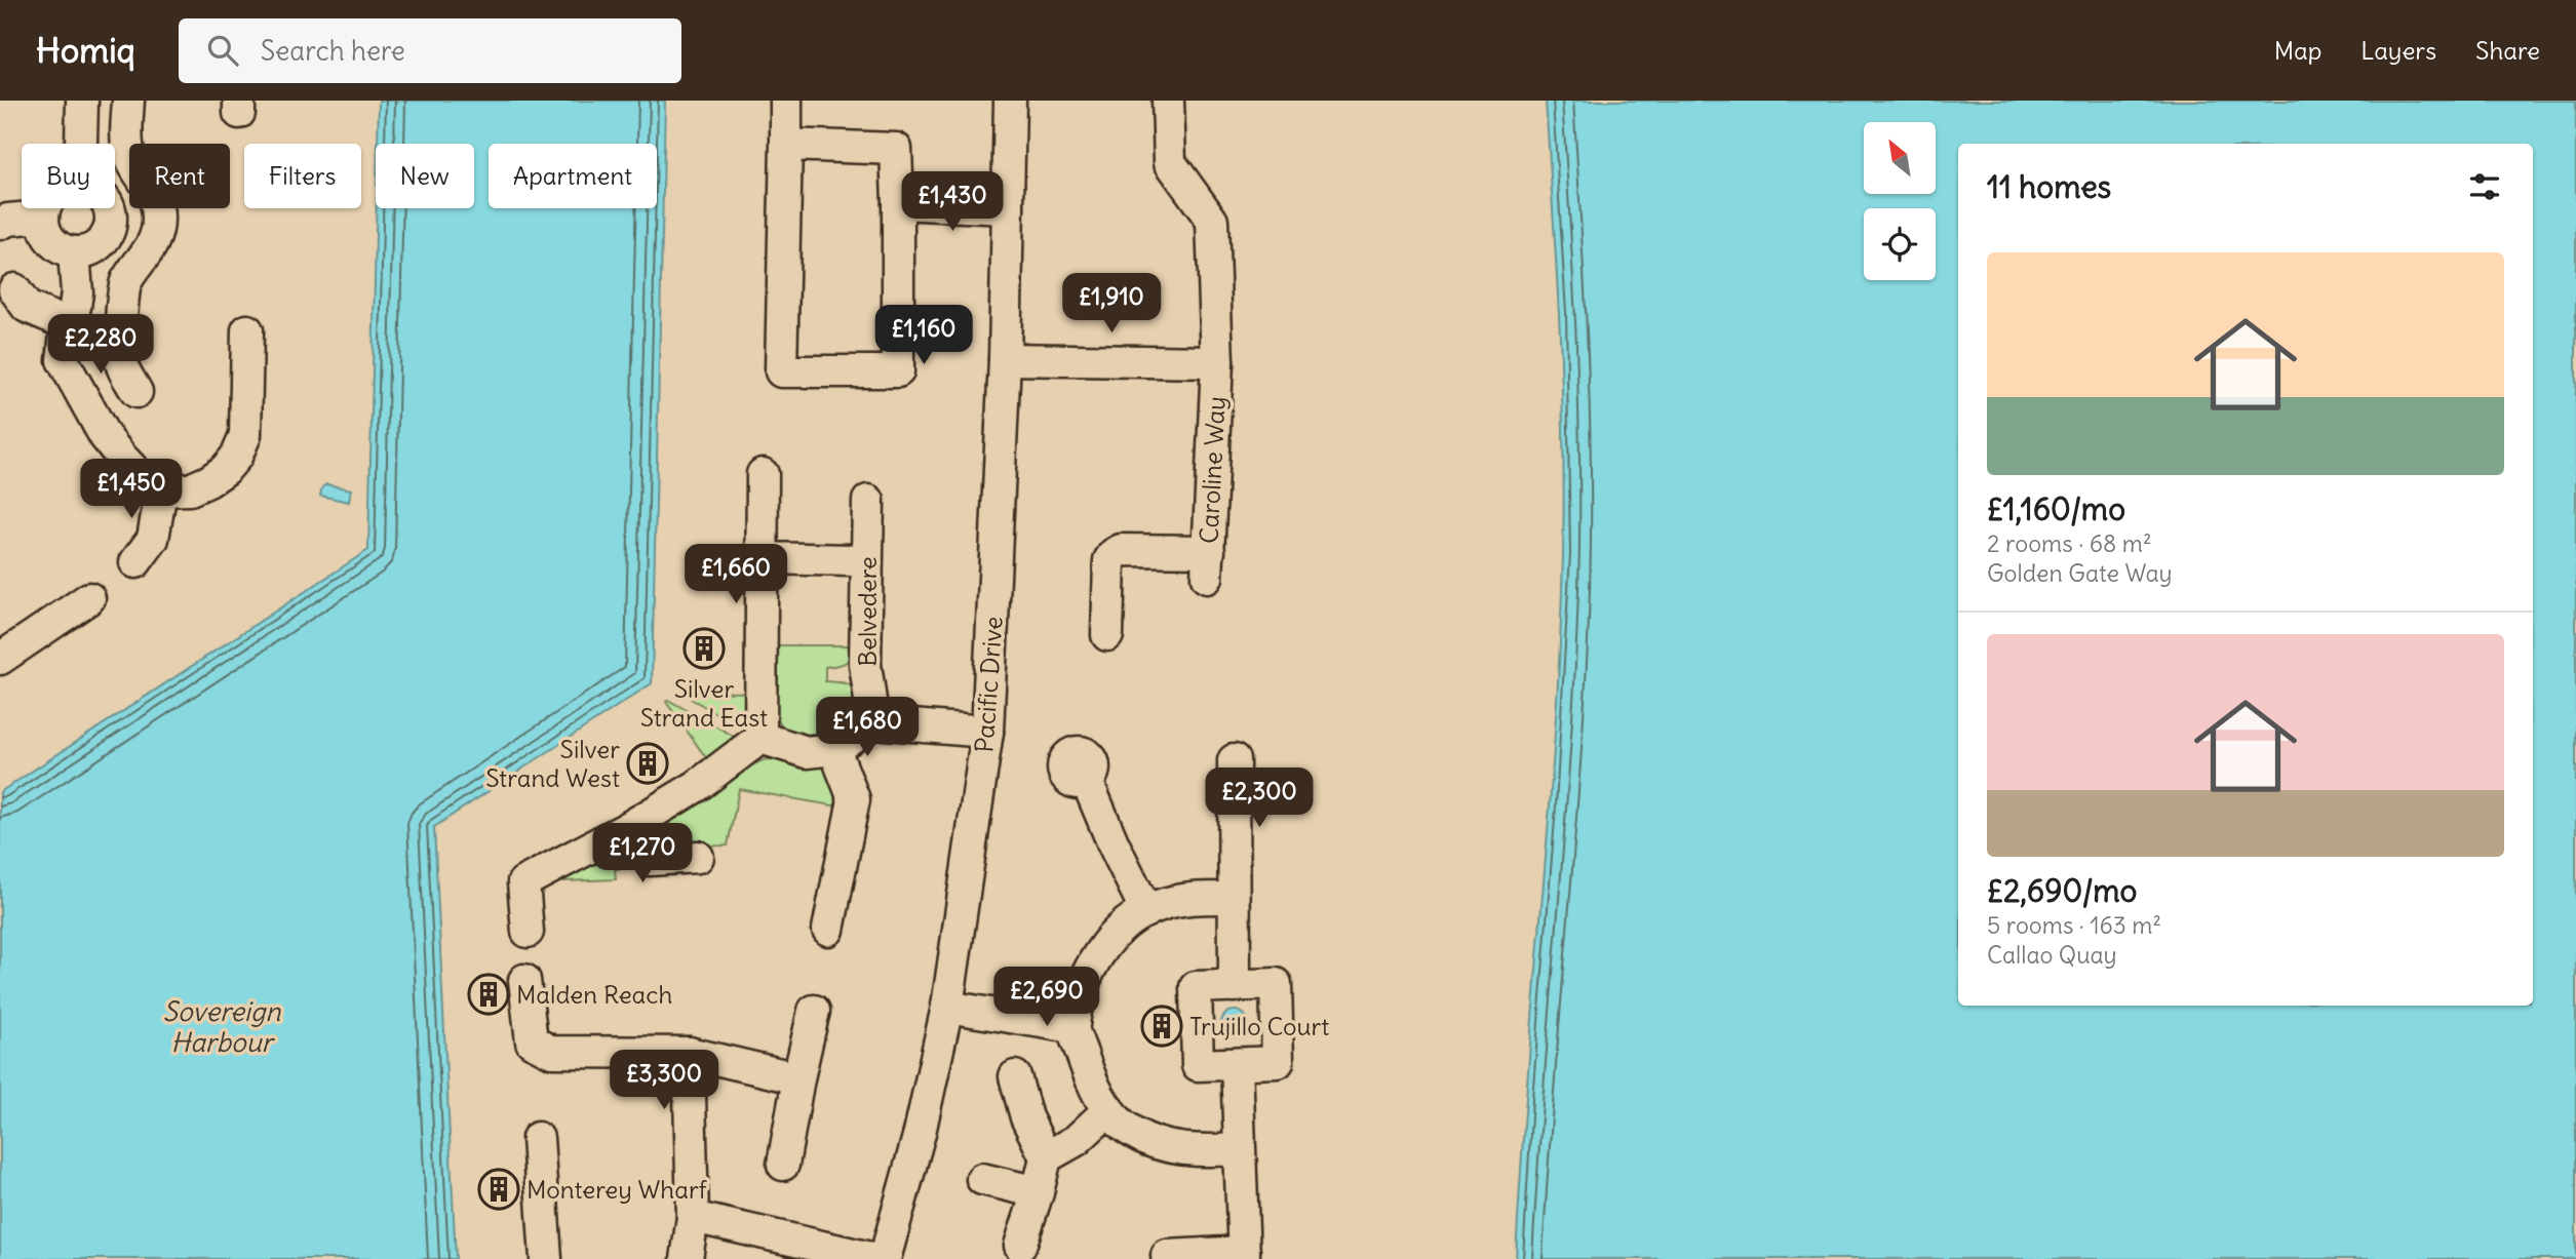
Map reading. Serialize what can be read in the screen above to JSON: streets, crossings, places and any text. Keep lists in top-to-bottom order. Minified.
{"streets":{"street":["Caroline Way","Belvedere","Pacific Drive"]},"crossings":[["Caroline Way","Pacific Drive"]],"water":["Sovereign Harbour"],"places":{"building":["Silver Strand East","Silver Strand West","Malden Reach","Trujillo Court","Monterey Wharf"]},"north":"top left","page":{"header":"Homiq","search":"Search here","nav":["Map","Layers","Share"],"chip":["Buy","Rent","Filters","New","Apartment"],"heading":"11 homes","price":["£1,430","£1,910","£1,160","£2,280","£1,450","£1,660","£1,680","£2,300","£1,270","£2,690","£3,300"],"list":[{"name":"£1,160/mo","note":"2 rooms · 68 m² · Golden Gate Way"},{"name":"£2,690/mo","note":"5 rooms · 163 m² · Callao Quay"}]}}
